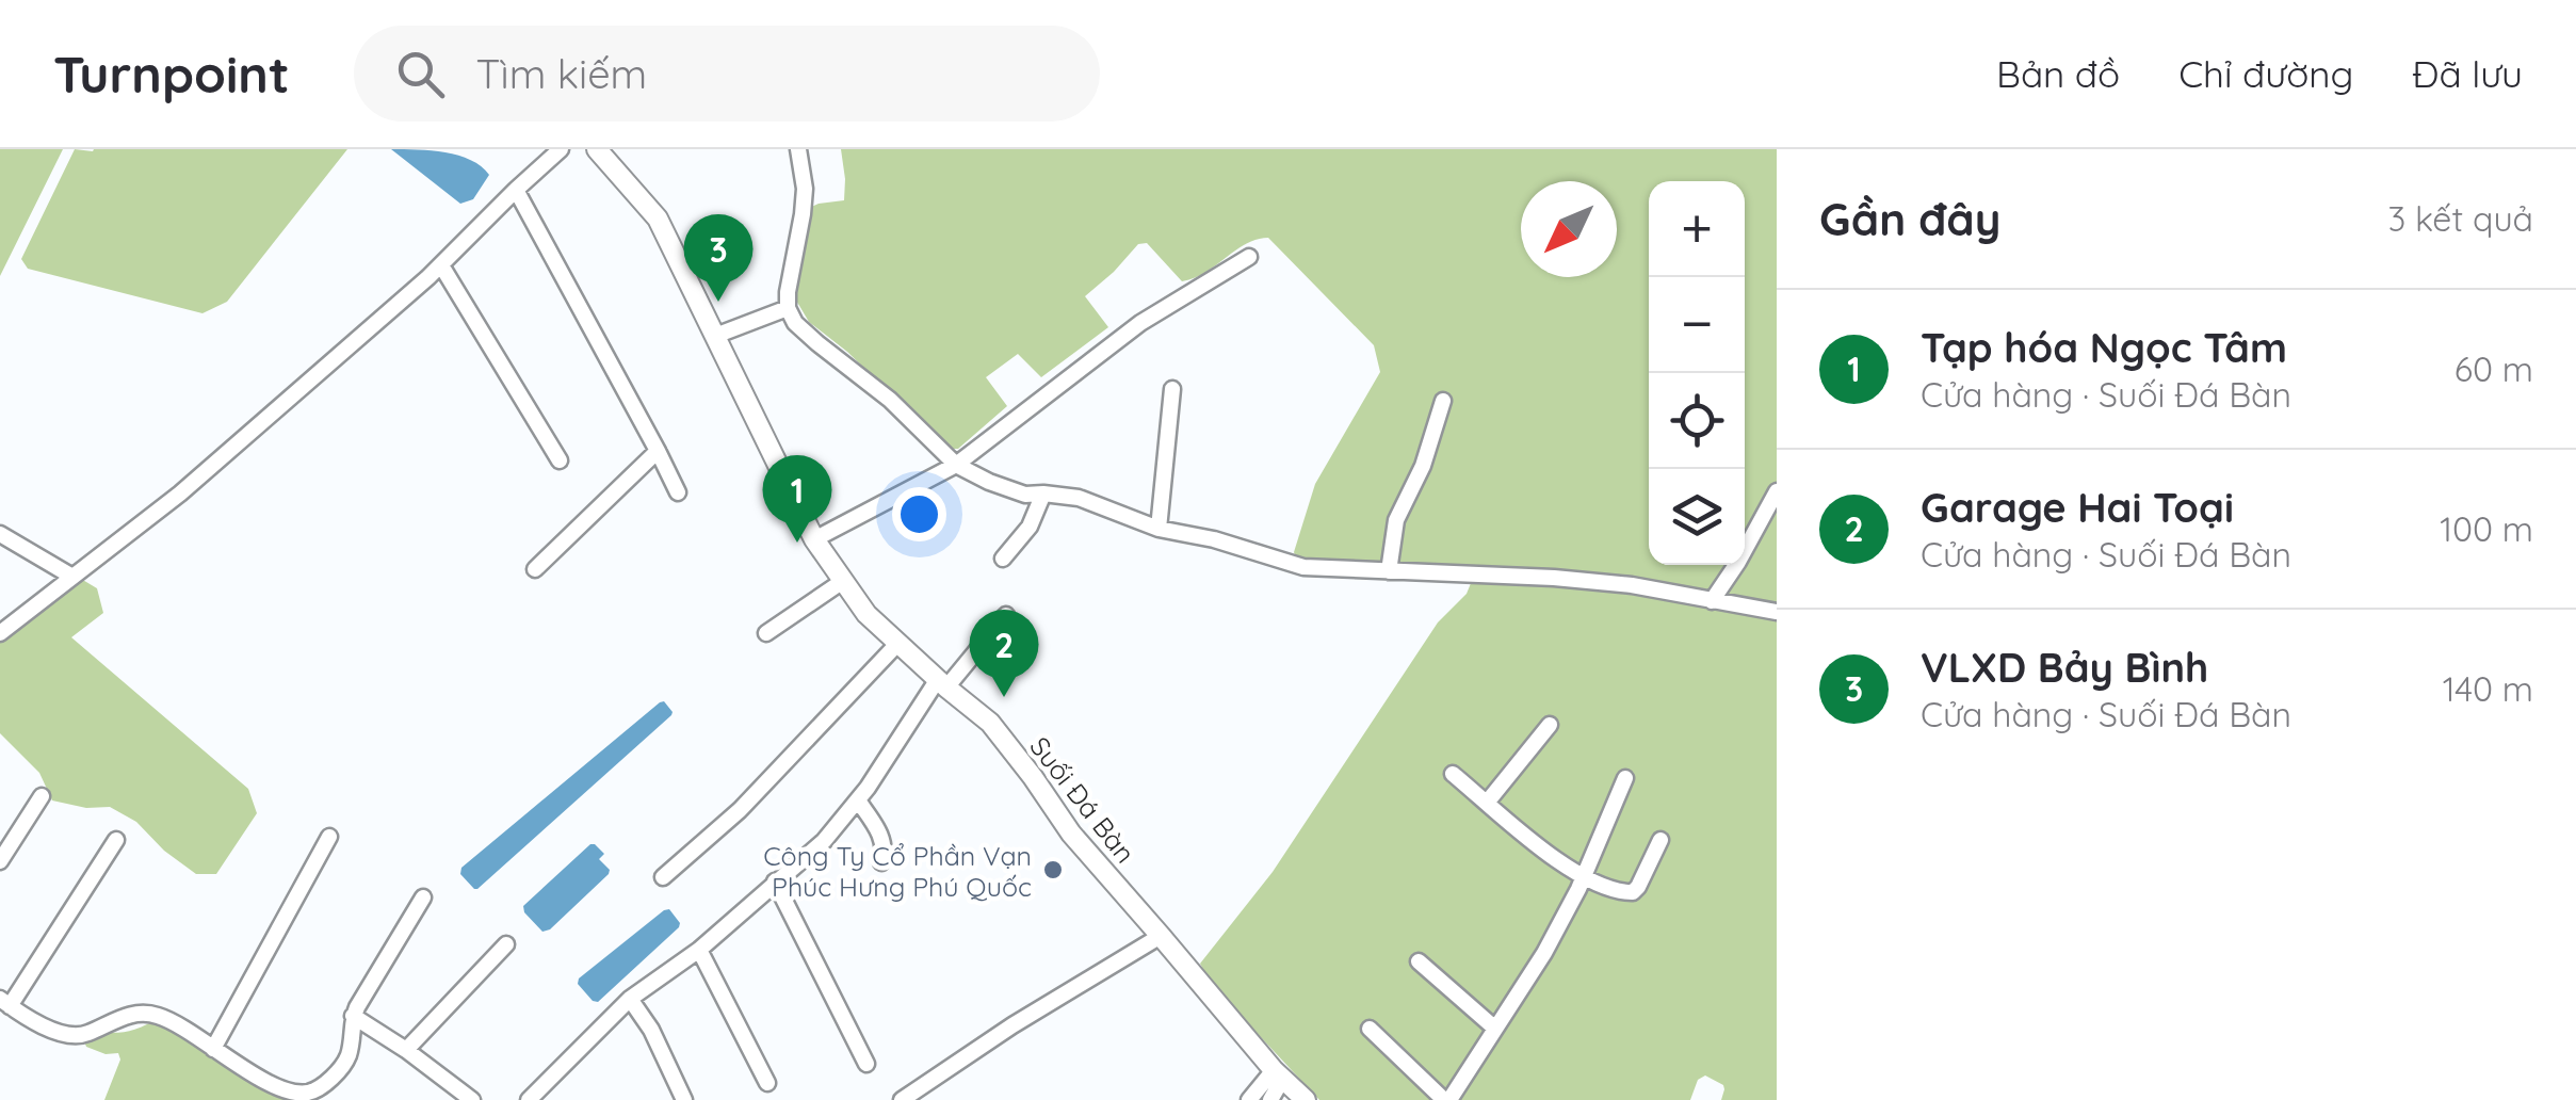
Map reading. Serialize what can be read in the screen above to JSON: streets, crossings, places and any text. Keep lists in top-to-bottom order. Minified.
{"streets":{"street":["Suối Đá Bàn"]},"places":["Công Ty Cổ Phần Vạn Phúc Hưng Phú Quốc"],"north":"bottom left","page":{"header":"Turnpoint","search":"Tìm kiếm","nav":["Bản đồ","Chỉ đường","Đã lưu"],"heading":["Gần đây","3 kết quả"],"map_buttons":["+","−"],"pins":["3","1","2"],"list":[{"mark":"1","name":"Tạp hóa Ngọc Tâm","note":"Cửa hàng · Suối Đá Bàn","value":"60 m"},{"mark":"2","name":"Garage Hai Toại","note":"Cửa hàng · Suối Đá Bàn","value":"100 m"},{"mark":"3","name":"VLXD Bảy Bình","note":"Cửa hàng · Suối Đá Bàn","value":"140 m"}]}}
